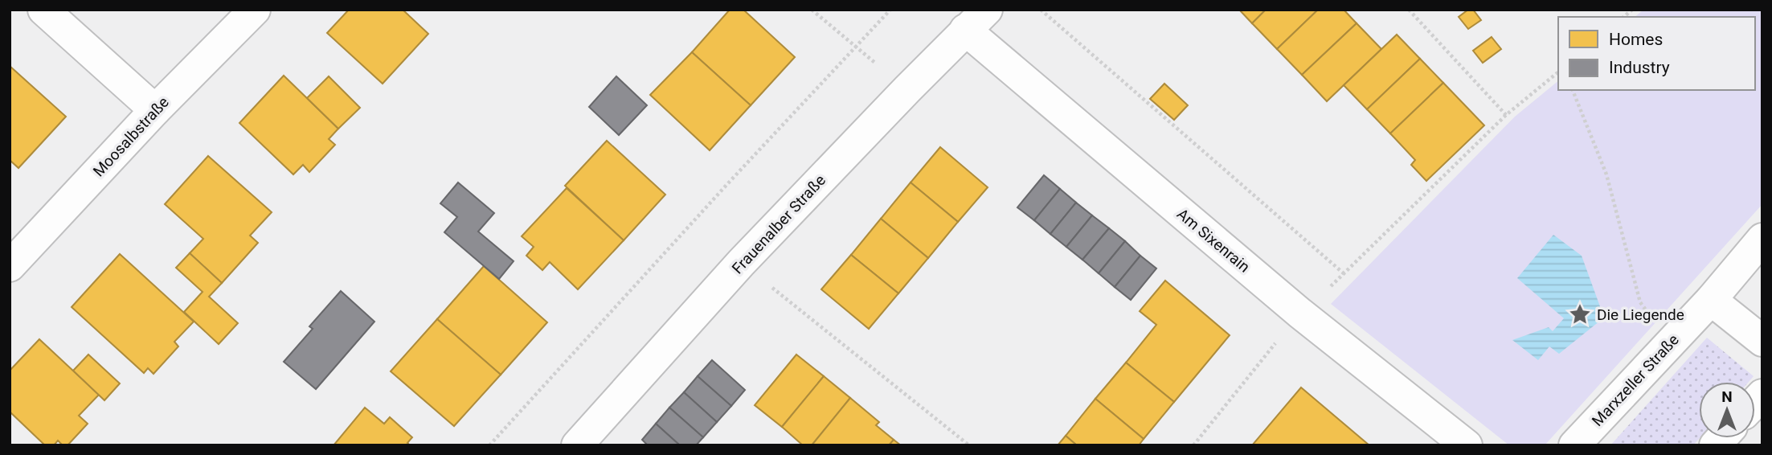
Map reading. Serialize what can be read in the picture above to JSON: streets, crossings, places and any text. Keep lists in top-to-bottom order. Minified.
{"streets":{"street":["Moosalbstraße","Frauenalber Straße","Am Sixenrain","Marxzeller Straße"]},"crossings":[["Frauenalber Straße","Am Sixenrain"]],"places":{"place":["Die Liegende"]},"legend":["Homes","Industry"],"north":"top"}
